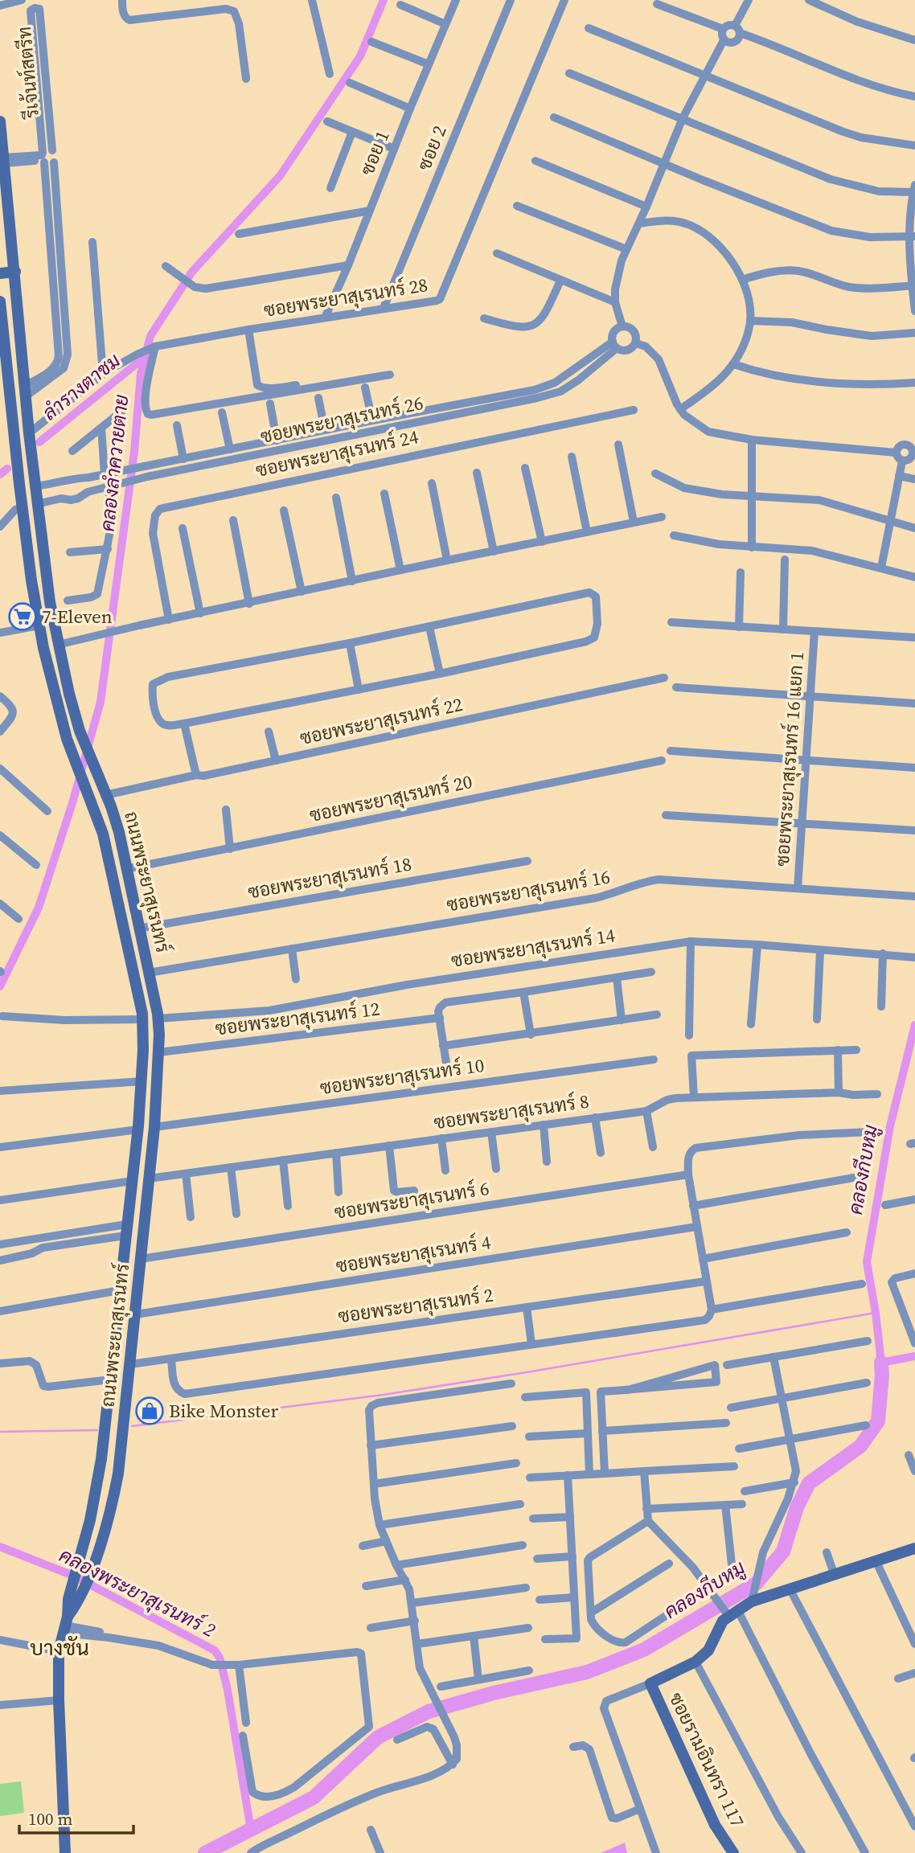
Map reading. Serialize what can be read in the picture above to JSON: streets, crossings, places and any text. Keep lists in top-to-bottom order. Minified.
{"streets":{"street":["รีเจ้นท์สตรีท","ซอย 2","ซอย 1","ซอยพระยาสุเรนทร์ 28","ซอยพระยาสุเรนทร์ 26","ซอยพระยาสุเรนทร์ 24","ซอยพระยาสุเรนทร์ 22","ซอยพระยาสุเรนทร์ 16 แยก 1","ซอยพระยาสุเรนทร์ 20","ซอยพระยาสุเรนทร์ 18","ถนนพระยาสุเรนทร์","ซอยพระยาสุเรนทร์ 16","ซอยพระยาสุเรนทร์ 14","ซอยพระยาสุเรนทร์ 12","ซอยพระยาสุเรนทร์ 10","ซอยพระยาสุเรนทร์ 8","ซอยพระยาสุเรนทร์ 6","ซอยพระยาสุเรนทร์ 4","ซอยพระยาสุเรนทร์ 2","ซอยรามอินทรา 117"]},"crossings":[["รีเจ้นท์สตรีท","ถนนพระยาสุเรนทร์"],["ซอย 2","ซอยพระยาสุเรนทร์ 28"],["ซอย 1","ซอยพระยาสุเรนทร์ 28"],["ซอยพระยาสุเรนทร์ 28","ถนนพระยาสุเรนทร์"],["ซอยพระยาสุเรนทร์ 26","ถนนพระยาสุเรนทร์"],["ซอยพระยาสุเรนทร์ 22","ถนนพระยาสุเรนทร์"],["ซอยพระยาสุเรนทร์ 16 แยก 1","ซอยพระยาสุเรนทร์ 16"],["ซอยพระยาสุเรนทร์ 20","ถนนพระยาสุเรนทร์"],["ซอยพระยาสุเรนทร์ 18","ถนนพระยาสุเรนทร์"],["ถนนพระยาสุเรนทร์","ซอยพระยาสุเรนทร์ 16"],["ถนนพระยาสุเรนทร์","ซอยพระยาสุเรนทร์ 14"],["ถนนพระยาสุเรนทร์","ซอยพระยาสุเรนทร์ 12"],["ถนนพระยาสุเรนทร์","ซอยพระยาสุเรนทร์ 10"],["ถนนพระยาสุเรนทร์","ซอยพระยาสุเรนทร์ 8"],["ถนนพระยาสุเรนทร์","ซอยพระยาสุเรนทร์ 6"],["ถนนพระยาสุเรนทร์","ซอยพระยาสุเรนทร์ 4"],["ถนนพระยาสุเรนทร์","ซอยพระยาสุเรนทร์ 2"]],"districts":["บางชัน"],"water":["ลำรางตาชม","คลองลำควายตาย","คลองกีบหมู","คลองพระยาสุเรนทร์ 2"],"places":{"supermarket":["7-Eleven"],"shop":["Bike Monster"]},"scale_bar":"100 m"}
